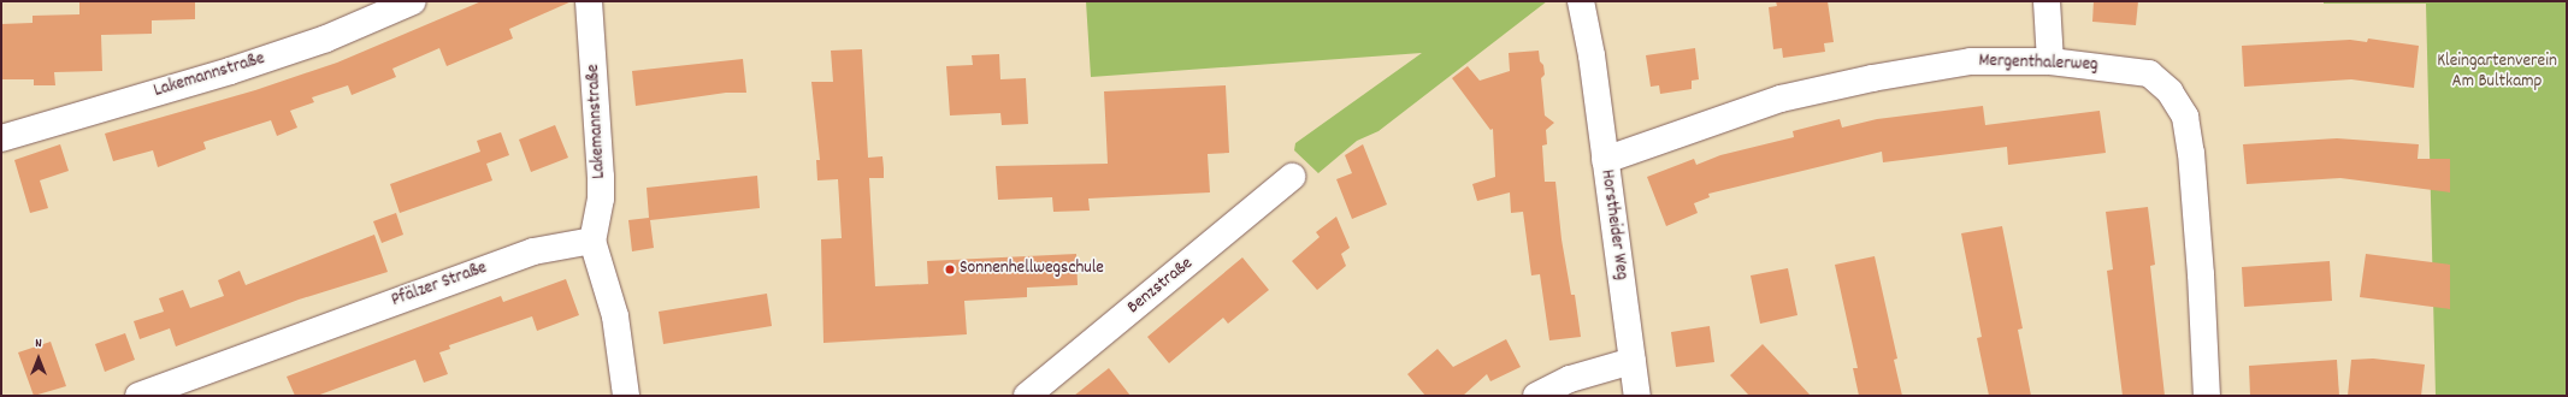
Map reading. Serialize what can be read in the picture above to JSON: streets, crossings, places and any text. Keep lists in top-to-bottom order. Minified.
{"streets":{"street":["Mergenthalerweg","Lakemannstraße","Horstheider Weg","Pfälzer Straße","Benzstraße"]},"crossings":[["Mergenthalerweg","Horstheider Weg"],["Lakemannstraße","Pfälzer Straße"]],"parks":["Kleingartenverein Am Bultkamp"],"places":["Sonnenhellwegschule"],"north":"top"}
